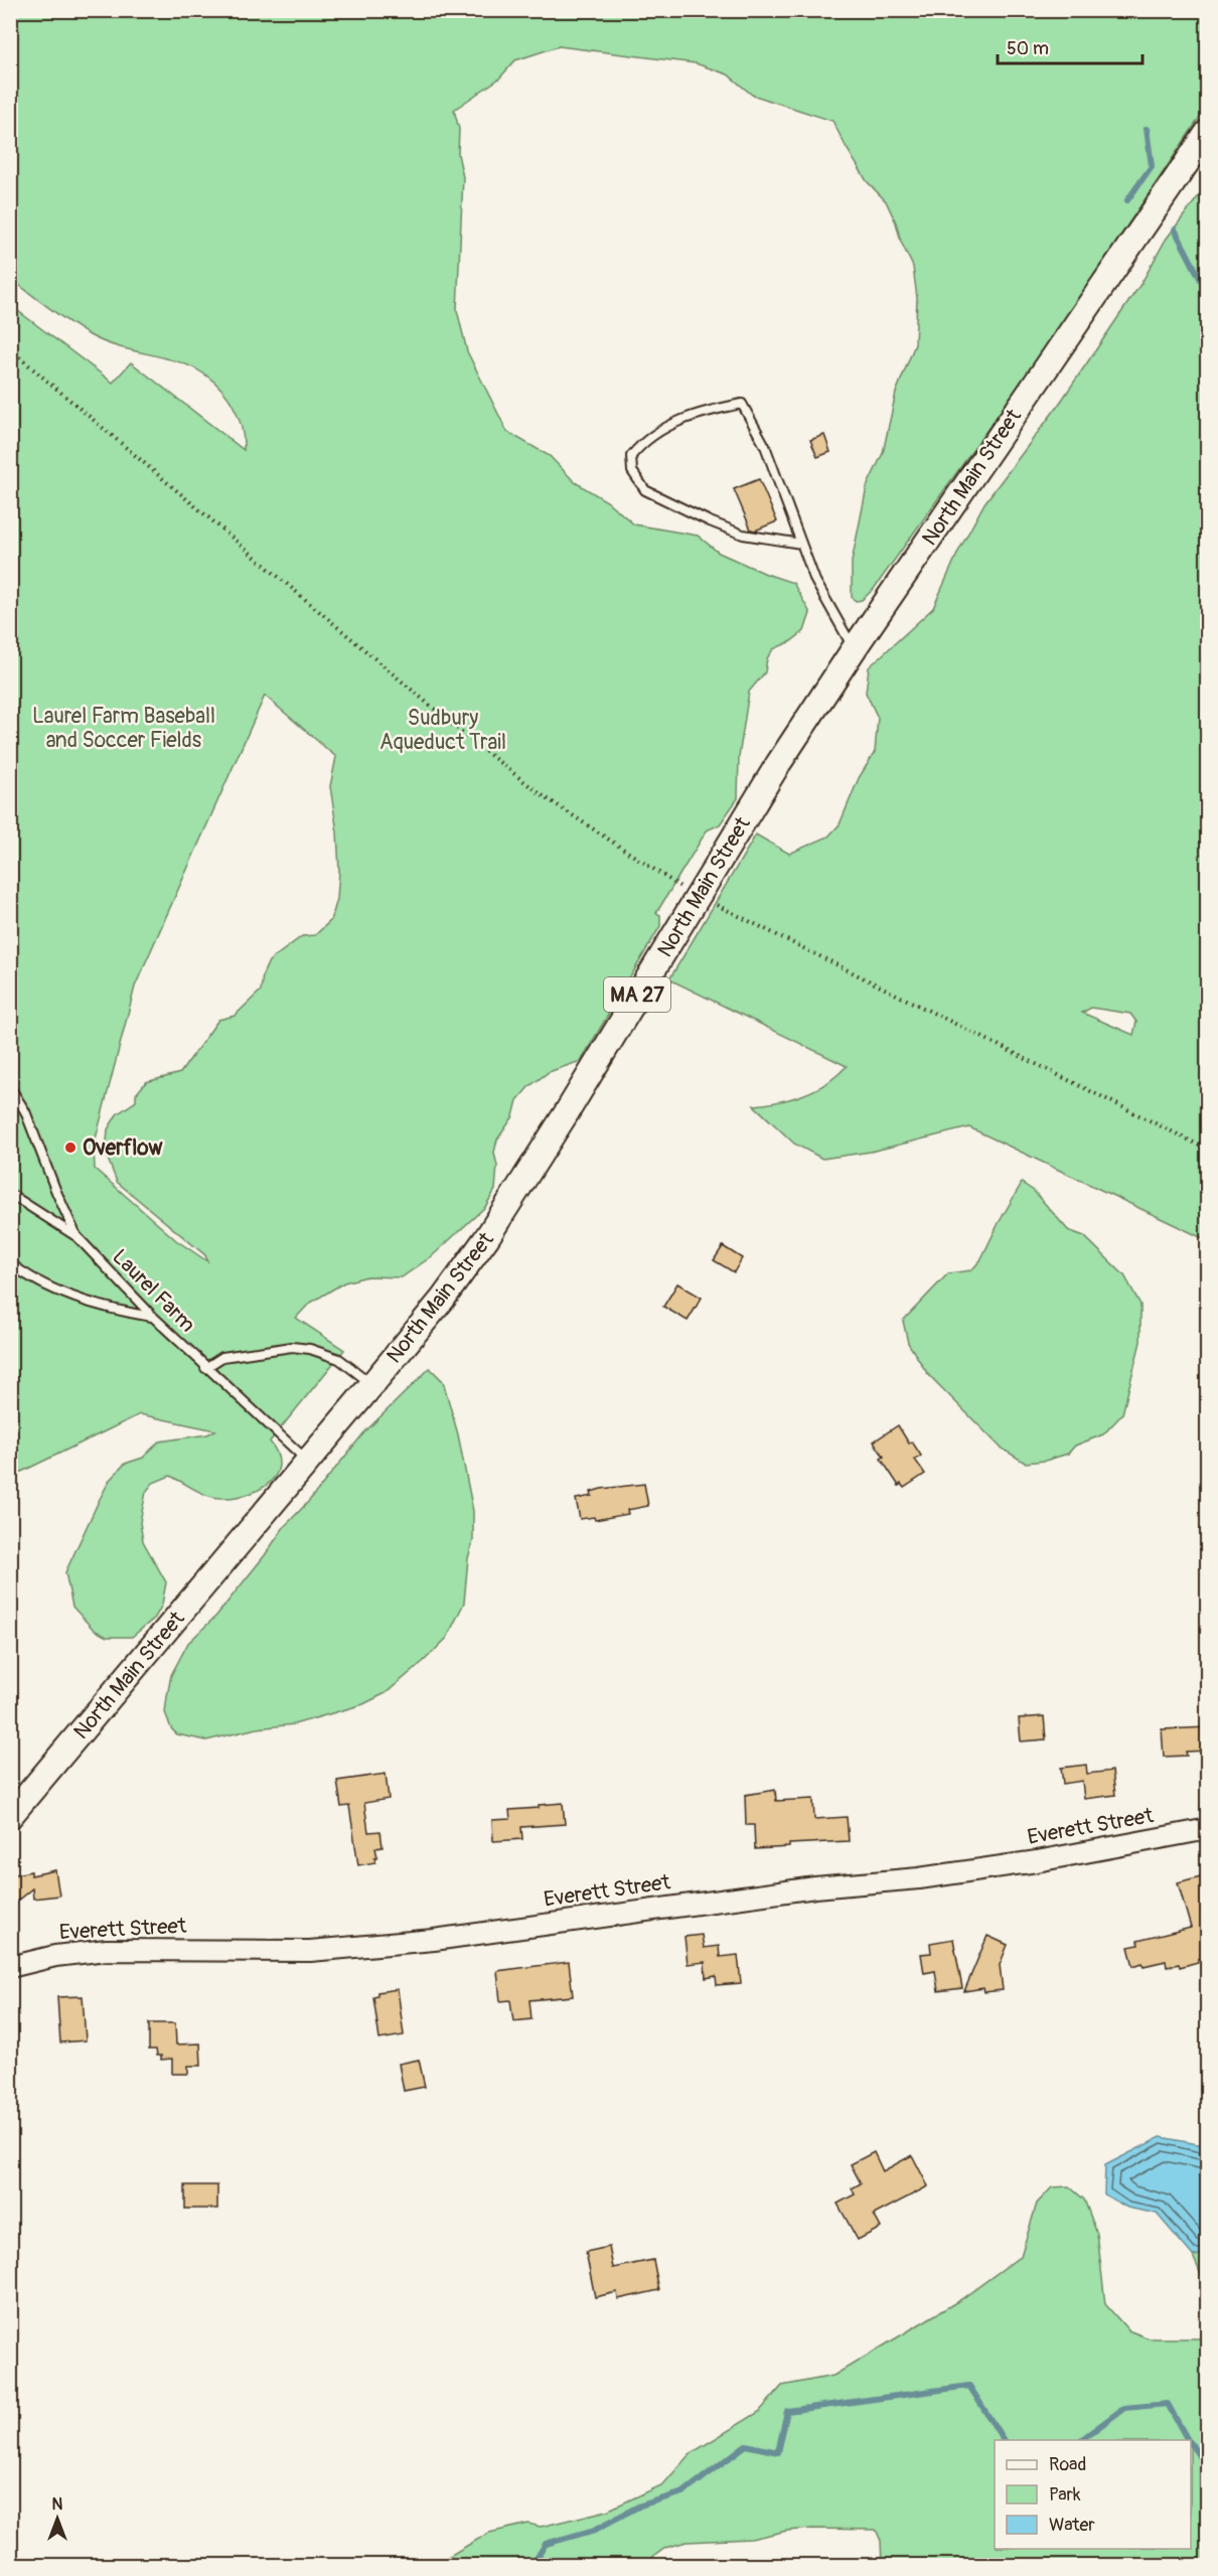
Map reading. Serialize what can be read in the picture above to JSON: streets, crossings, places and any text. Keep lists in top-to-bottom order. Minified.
{"streets":{"main road":["North Main Street","MA 27"],"street":["Everett Street"],"lane":["Laurel Farm"]},"crossings":[["North Main Street","Laurel Farm"]],"parks":["Laurel Farm Baseball and Soccer Fields","Sudbury Aqueduct Trail"],"places":["Overflow"],"legend":["Road","Park","Water"],"scale_bar":"50 m","north":"top"}
